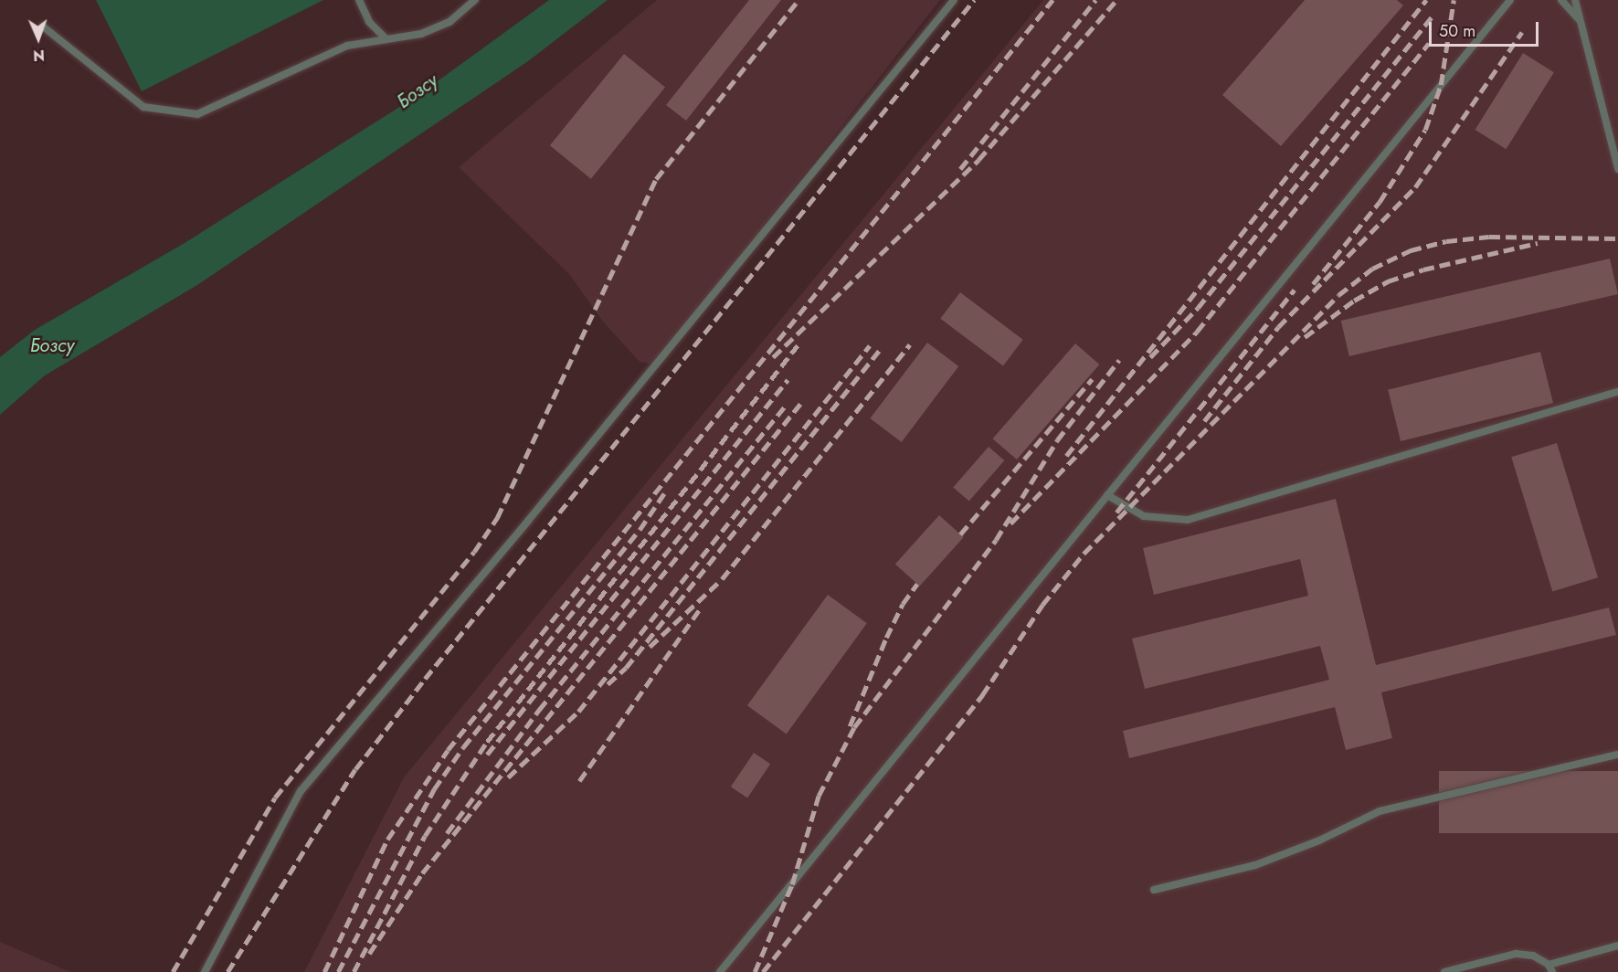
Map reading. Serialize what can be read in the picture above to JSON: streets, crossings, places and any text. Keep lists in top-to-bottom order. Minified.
{"water":["Бозсу"],"scale_bar":"50 m","north":"bottom"}
